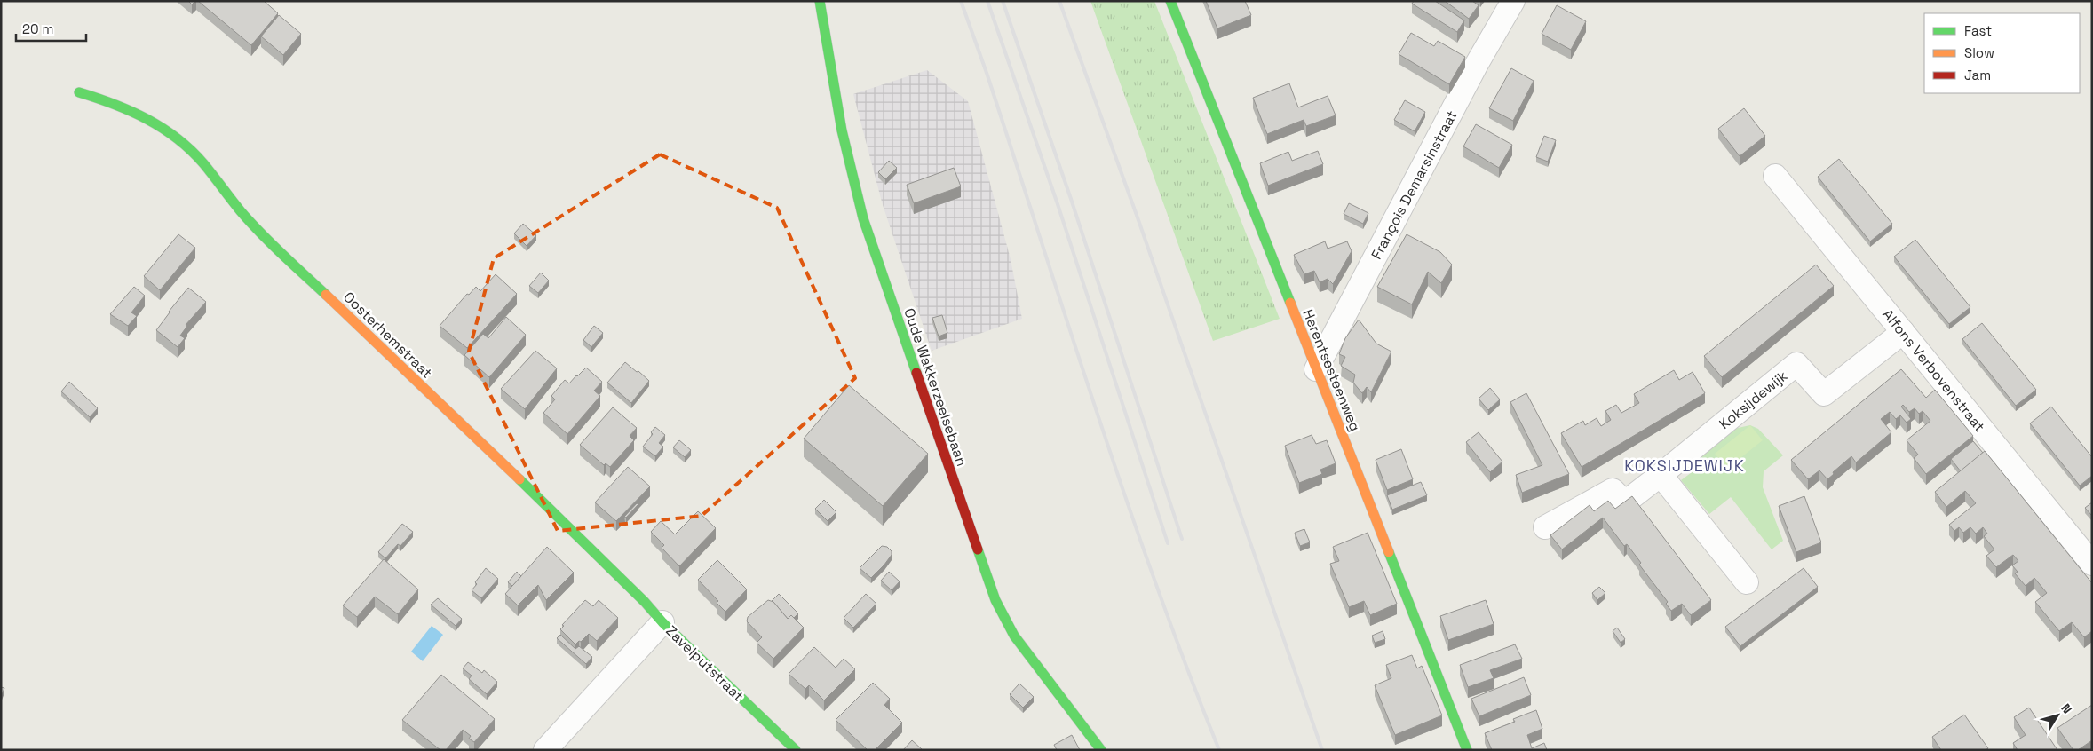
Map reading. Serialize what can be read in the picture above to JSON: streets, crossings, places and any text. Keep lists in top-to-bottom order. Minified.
{"streets":{"street":["François Demarsinstraat","Oosterhemstraat","Herentsesteenweg","Alfons Verbovenstraat","Oude Wakkerzeelsebaan","Koksijdewijk","Zavelputstraat"]},"crossings":[["François Demarsinstraat","Herentsesteenweg"],["Oosterhemstraat","Zavelputstraat"],["Alfons Verbovenstraat","Koksijdewijk"]],"districts":["KOKSIJDEWIJK"],"legend":["Fast","Slow","Jam"],"scale_bar":"20 m","north":"top right"}
